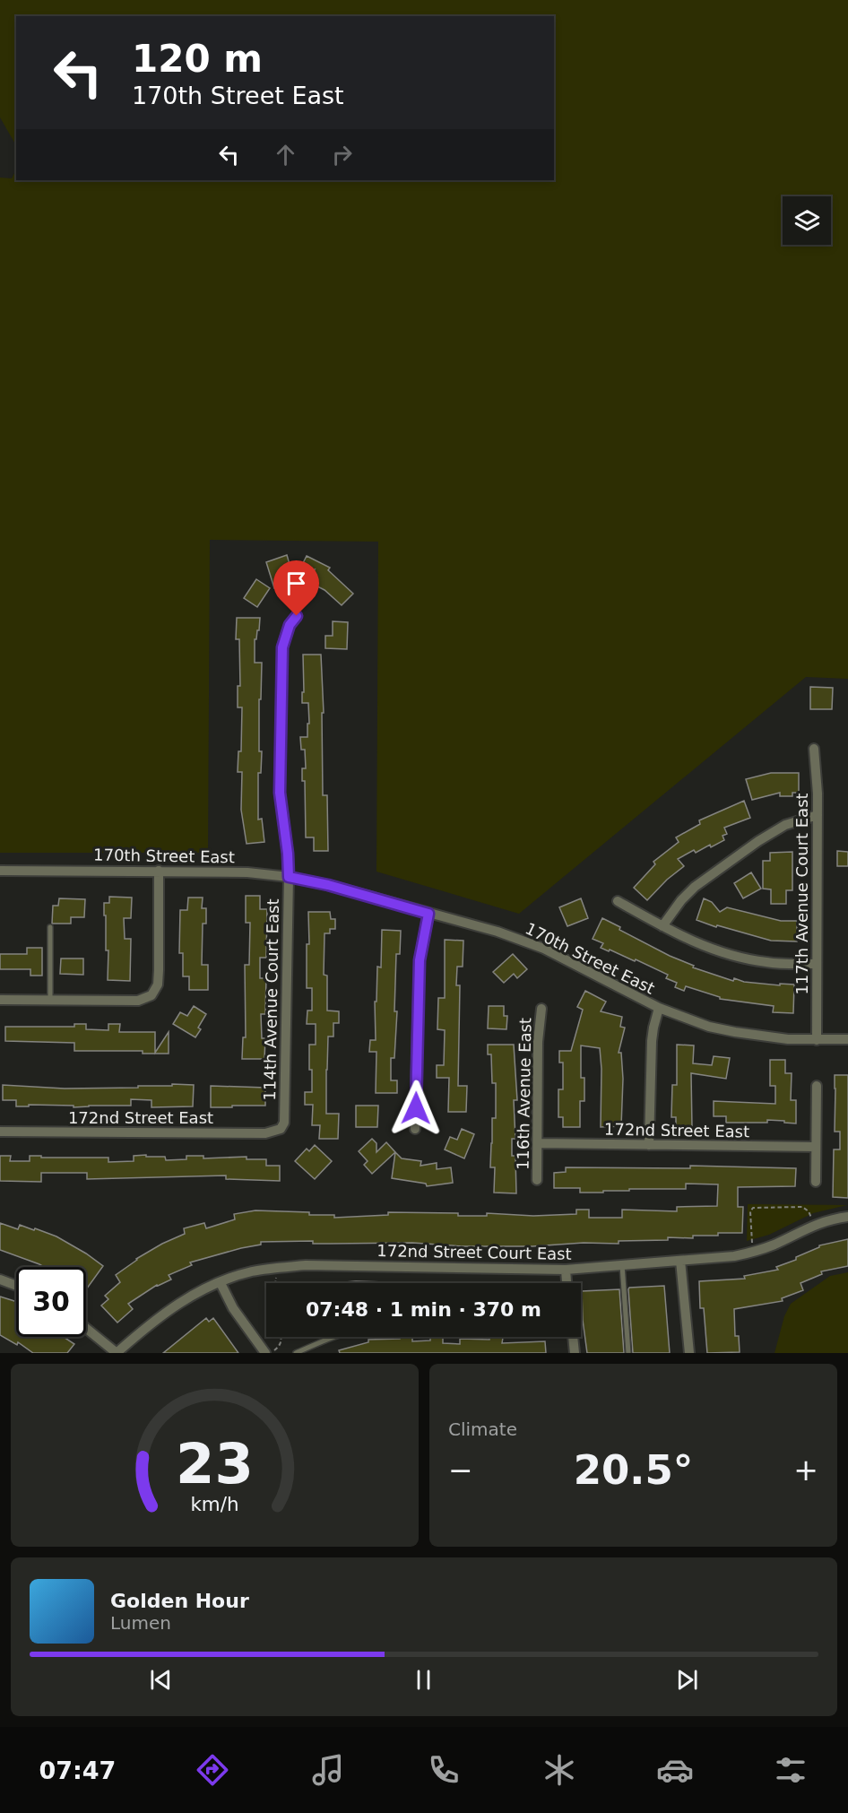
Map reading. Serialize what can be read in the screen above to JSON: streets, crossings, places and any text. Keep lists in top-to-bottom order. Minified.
{"streets":{"street":["170th Street East","117th Avenue Court East","114th Avenue Court East","116th Avenue East","172nd Street East","172nd Street Court East"]},"crossings":[["170th Street East","117th Avenue Court East"],["170th Street East","114th Avenue Court East"],["114th Avenue Court East","172nd Street East"],["116th Avenue East","172nd Street East"]],"page":{"turn":["120 m","170th Street East"],"limit":"30","trip":"07:48 · 1 min · 370 m","tile":"Climate","heat":["−","20.5°","+"],"song":["Golden Hour","Lumen"],"tabs":"07:47","gauge":["23","km/h"]}}
